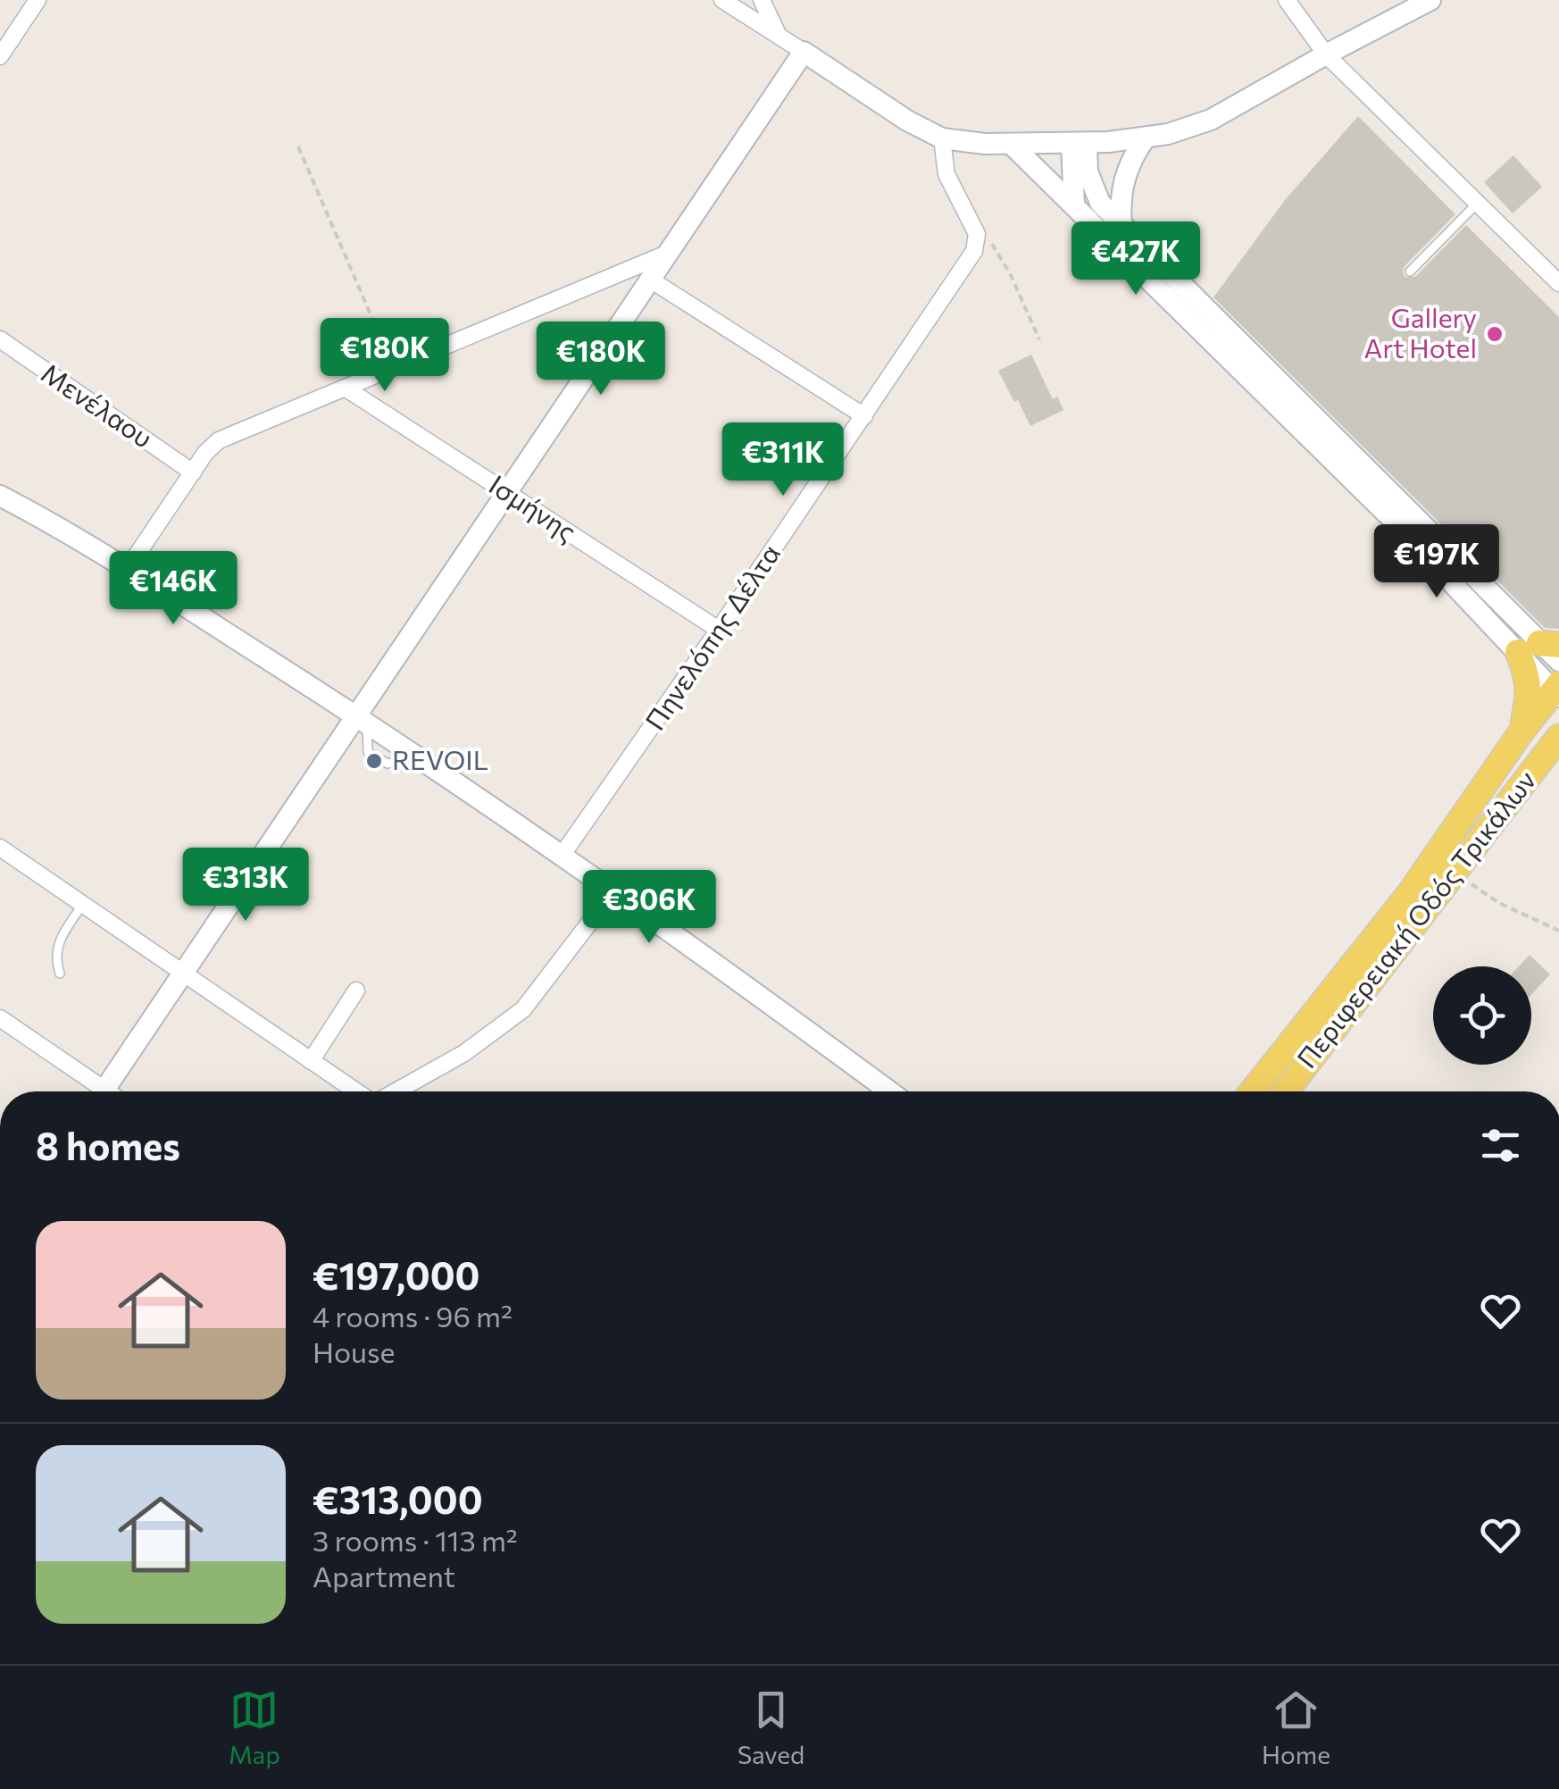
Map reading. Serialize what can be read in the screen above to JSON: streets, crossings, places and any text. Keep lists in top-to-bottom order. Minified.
{"streets":{"main road":["Περιφερειακή Οδός Τρικάλων"],"street":["Μενέλαου","Ισμήνης","Πηνελόπης Δέλτα"]},"crossings":[["Ισμήνης","Πηνελόπης Δέλτα"]],"places":["Gallery Art Hotel","REVOIL"],"page":{"price":["€427K","€180K","€180K","€311K","€197K","€146K","€313K","€306K"],"heading":"8 homes","list":[{"name":"€197,000","note":"4 rooms · 96 m² · House"},{"name":"€313,000","note":"3 rooms · 113 m² · Apartment"}],"tabs":["Map","Saved","Home"]}}
